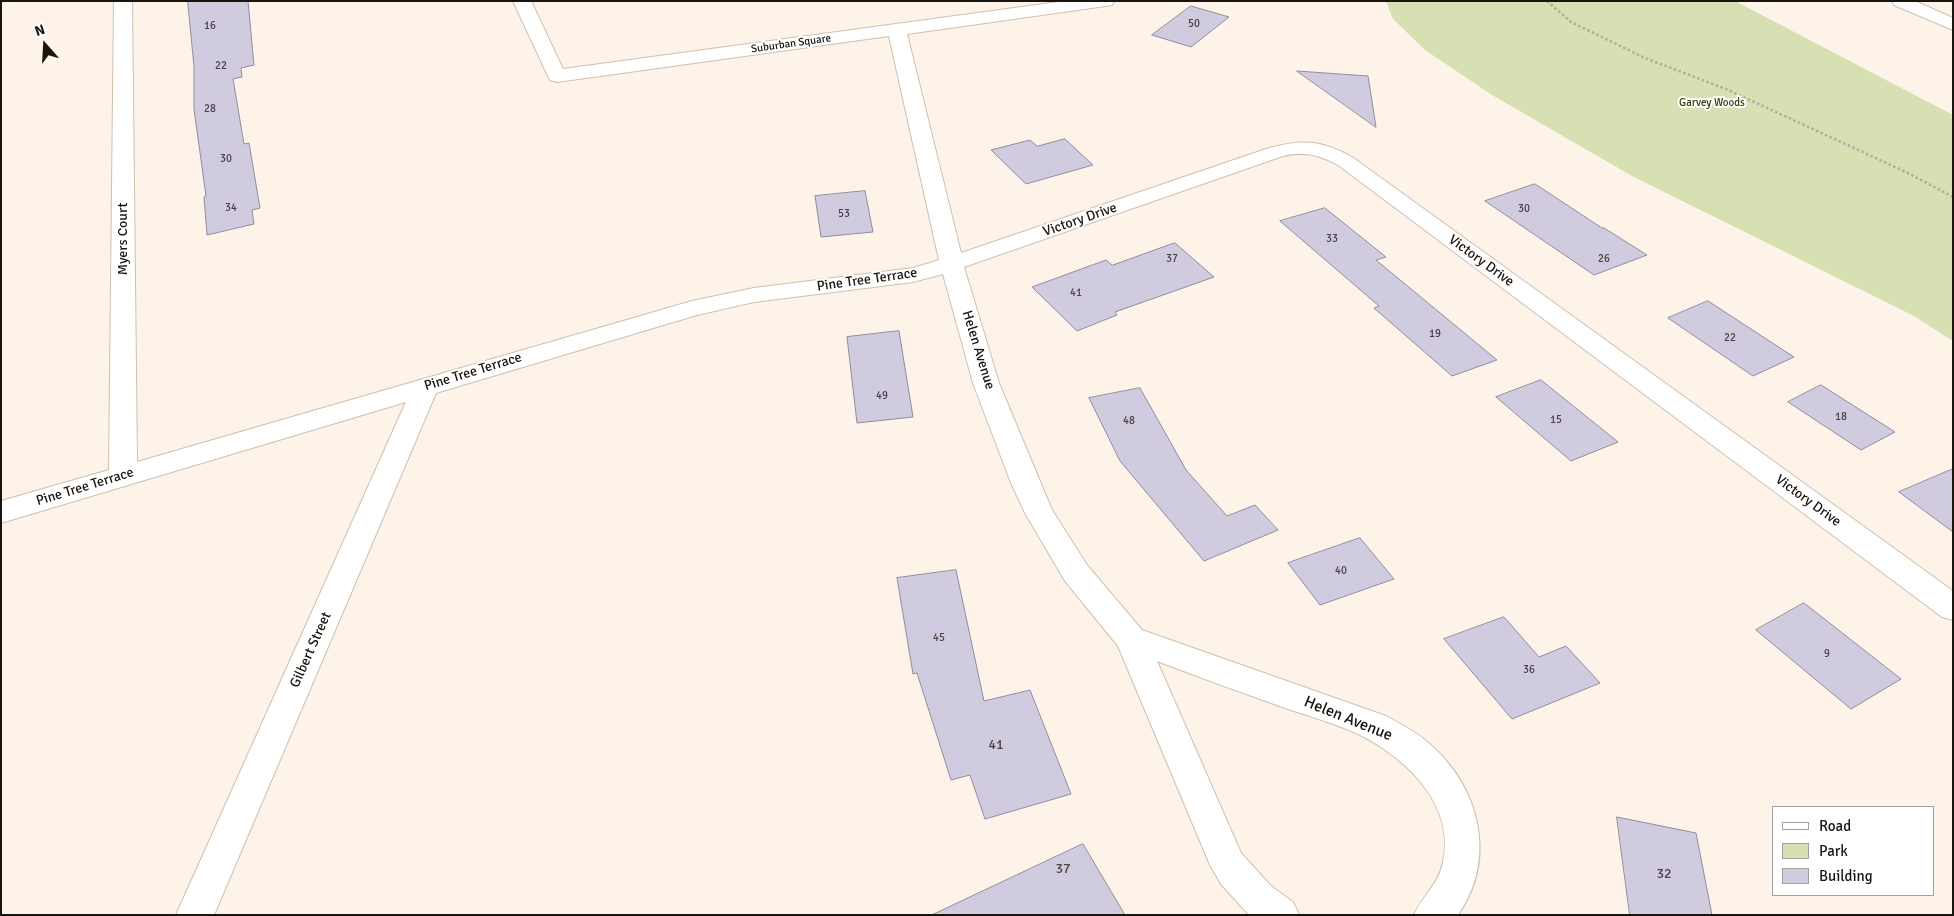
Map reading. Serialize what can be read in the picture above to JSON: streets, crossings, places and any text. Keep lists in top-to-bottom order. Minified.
{"streets":{"street":["Suburban Square","Victory Drive","Myers Court","Pine Tree Terrace","Helen Avenue","Gilbert Street"]},"crossings":[["Suburban Square","Helen Avenue"],["Victory Drive","Pine Tree Terrace"],["Victory Drive","Helen Avenue"],["Myers Court","Pine Tree Terrace"],["Pine Tree Terrace","Helen Avenue"],["Pine Tree Terrace","Gilbert Street"]],"parks":["Garvey Woods"],"house_numbers":["50","16","22","28","30","34","30","53","33","37","26","41","19","22","49","18","15","48","40","45","9","36","41","37","32"],"legend":["Road","Park","Building"],"north":"top"}
